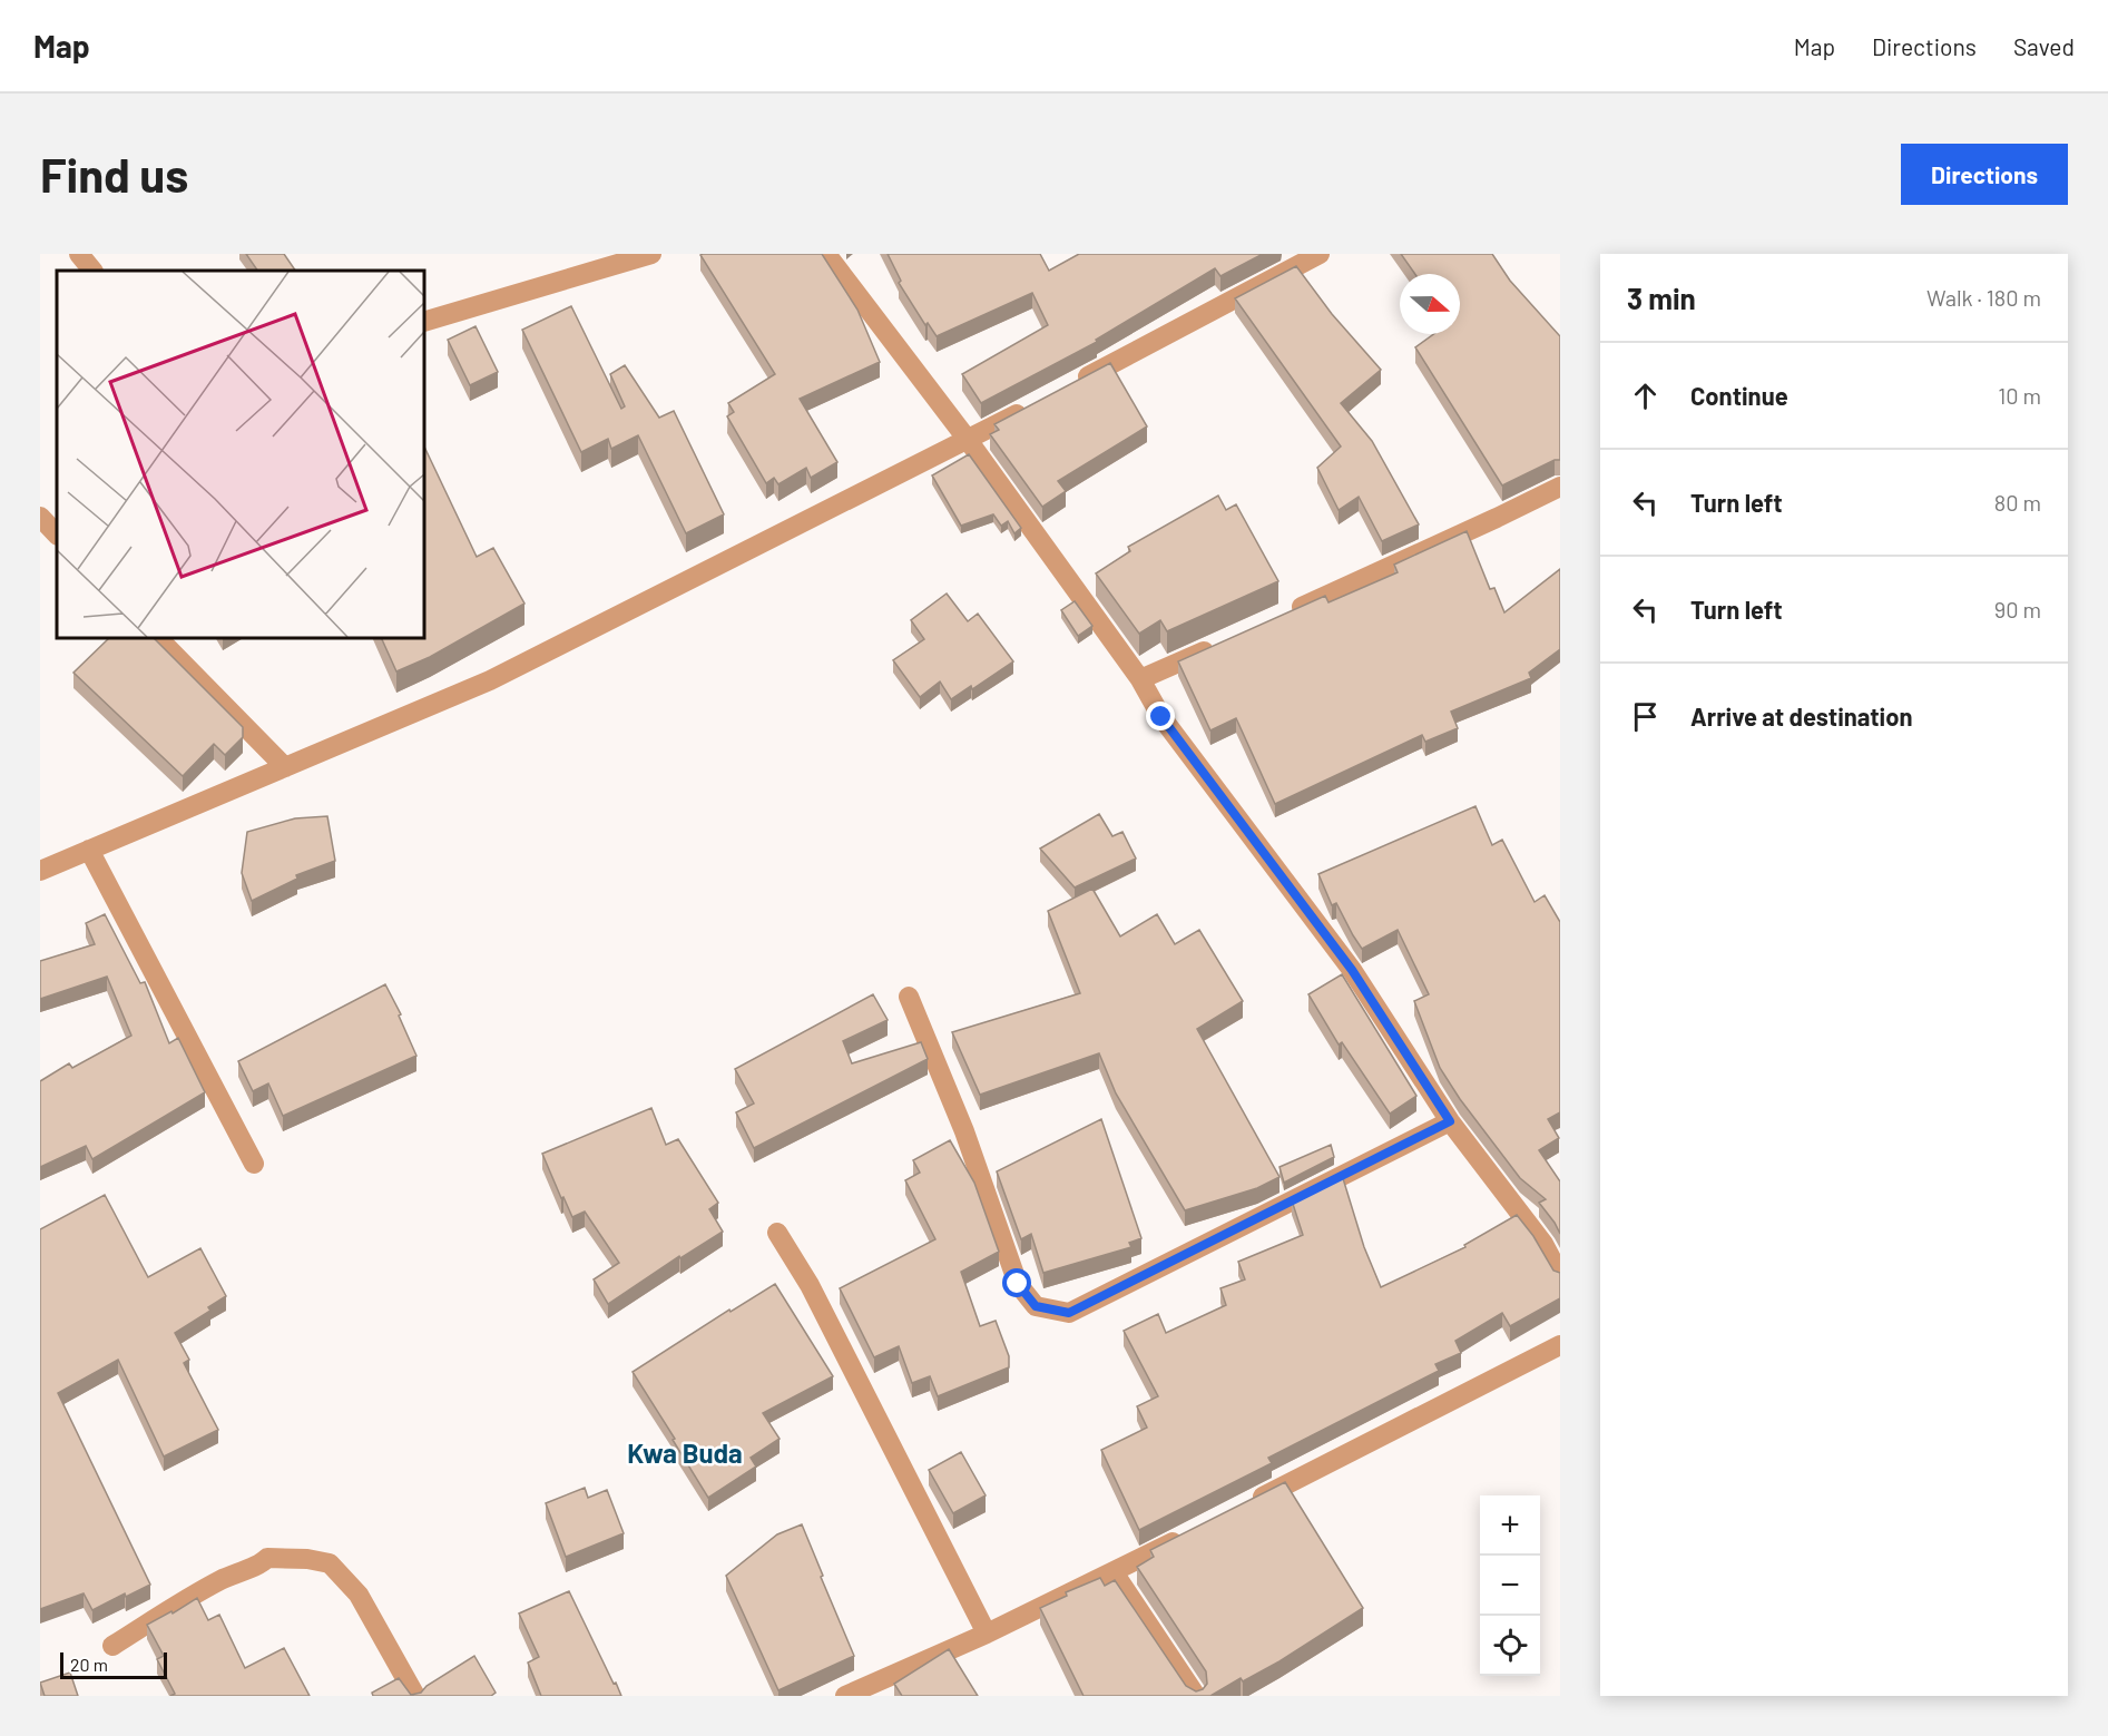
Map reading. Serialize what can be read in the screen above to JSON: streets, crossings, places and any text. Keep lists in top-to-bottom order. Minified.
{"districts":["Kwa Buda"],"scale_bar":"20 m","north":"right","page":{"header":"Map","nav":["Map","Directions","Saved"],"buttons":"Directions","title":"Find us","heading":["3 min","Walk · 180 m"],"list":[["Continue","10 m"],["Turn left","80 m"],["Turn left","90 m"],"Arrive at destination"],"map_buttons":["+","−"],"scale":"20 m"}}
